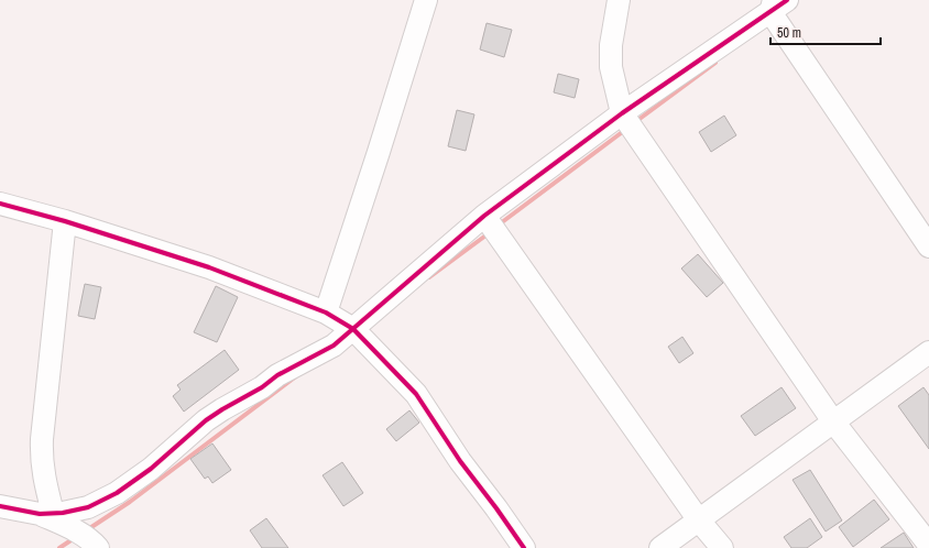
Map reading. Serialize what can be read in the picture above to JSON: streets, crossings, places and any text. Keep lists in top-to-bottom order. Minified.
{"scale_bar":"50 m"}
